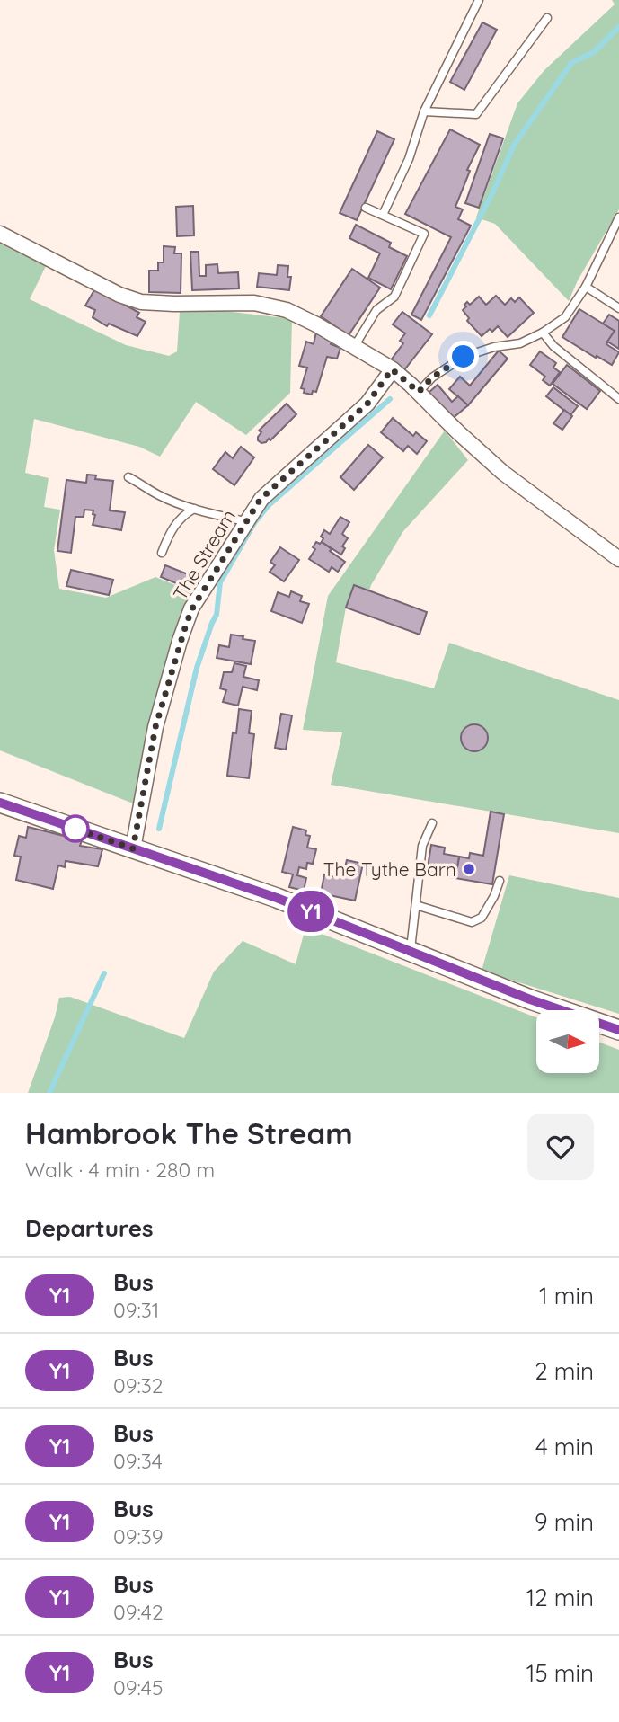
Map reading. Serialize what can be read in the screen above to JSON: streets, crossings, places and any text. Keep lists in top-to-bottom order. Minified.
{"streets":{"street":["The Stream"]},"places":["The Tythe Barn"],"lines":["bus line Y1"],"north":"right","page":{"on_map":"Y1","heading":[["Hambrook The Stream","Walk · 4 min · 280 m"],"Departures"],"list":[{"mark":"Y1","name":"Bus","note":"09:31","value":"1 min"},{"mark":"Y1","name":"Bus","note":"09:32","value":"2 min"},{"mark":"Y1","name":"Bus","note":"09:34","value":"4 min"},{"mark":"Y1","name":"Bus","note":"09:39","value":"9 min"},{"mark":"Y1","name":"Bus","note":"09:42","value":"12 min"},{"mark":"Y1","name":"Bus","note":"09:45","value":"15 min"}]}}
